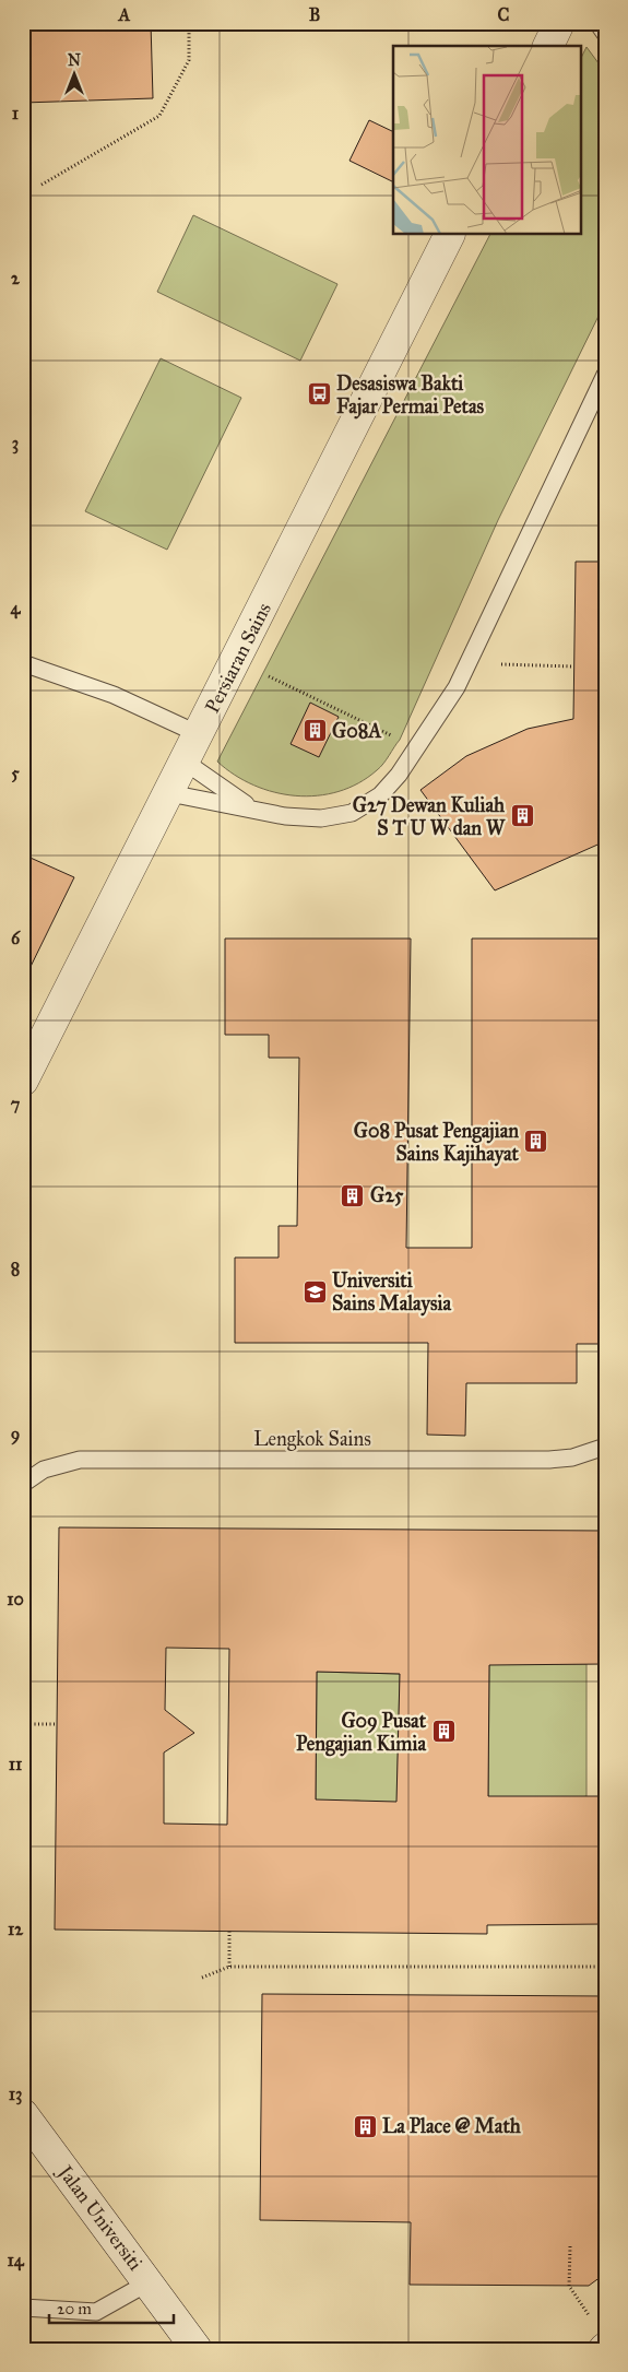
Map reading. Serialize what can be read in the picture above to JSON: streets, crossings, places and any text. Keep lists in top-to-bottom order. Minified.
{"streets":{"street":["Persiaran Sains","Jalan Universiti"],"lane":["Lengkok Sains"]},"places":{"bus stop":["Desasiswa Bakti Fajar Permai Petas"],"building":["G08A","G27 Dewan Kuliah S T U W dan W","G08 Pusat Pengajian Sains Kajihayat","G25","G09 Pusat Pengajian Kimia","La Place @ Math"],"school or university":["Universiti Sains Malaysia"]},"scale_bar":"20 m","north":"top","grid":{"columns":["A","B","C"],"rows":["1","2","3","4","5","6","7","8","9","10","11","12","13","14"]}}
